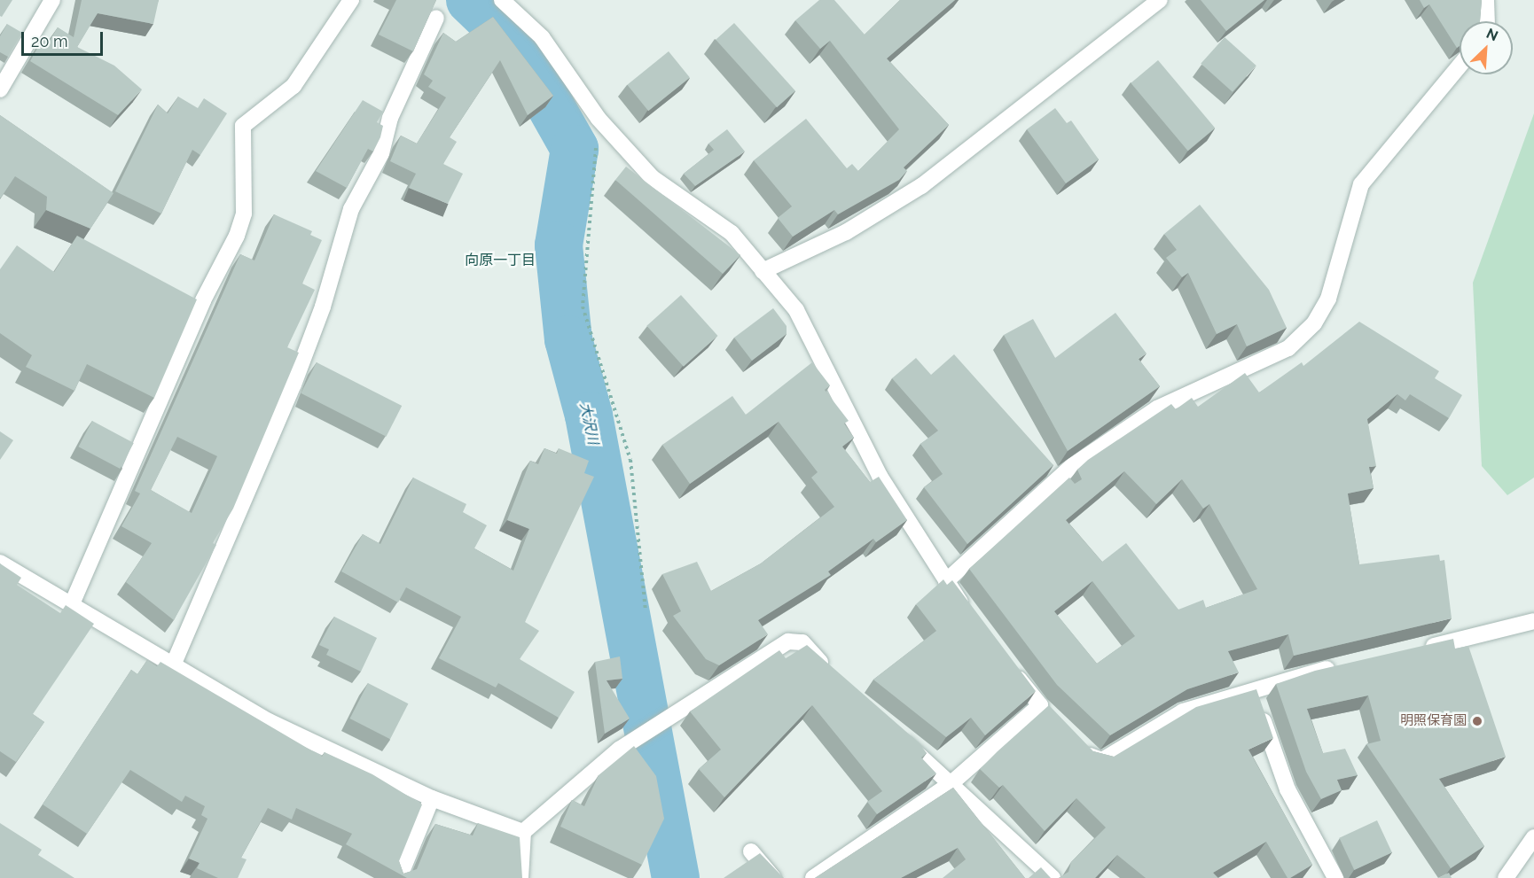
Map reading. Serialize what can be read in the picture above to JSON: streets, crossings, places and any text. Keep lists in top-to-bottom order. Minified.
{"districts":["向原一丁目"],"water":["大沢川"],"places":["明照保育園"],"scale_bar":"20 m","north":"top right"}
